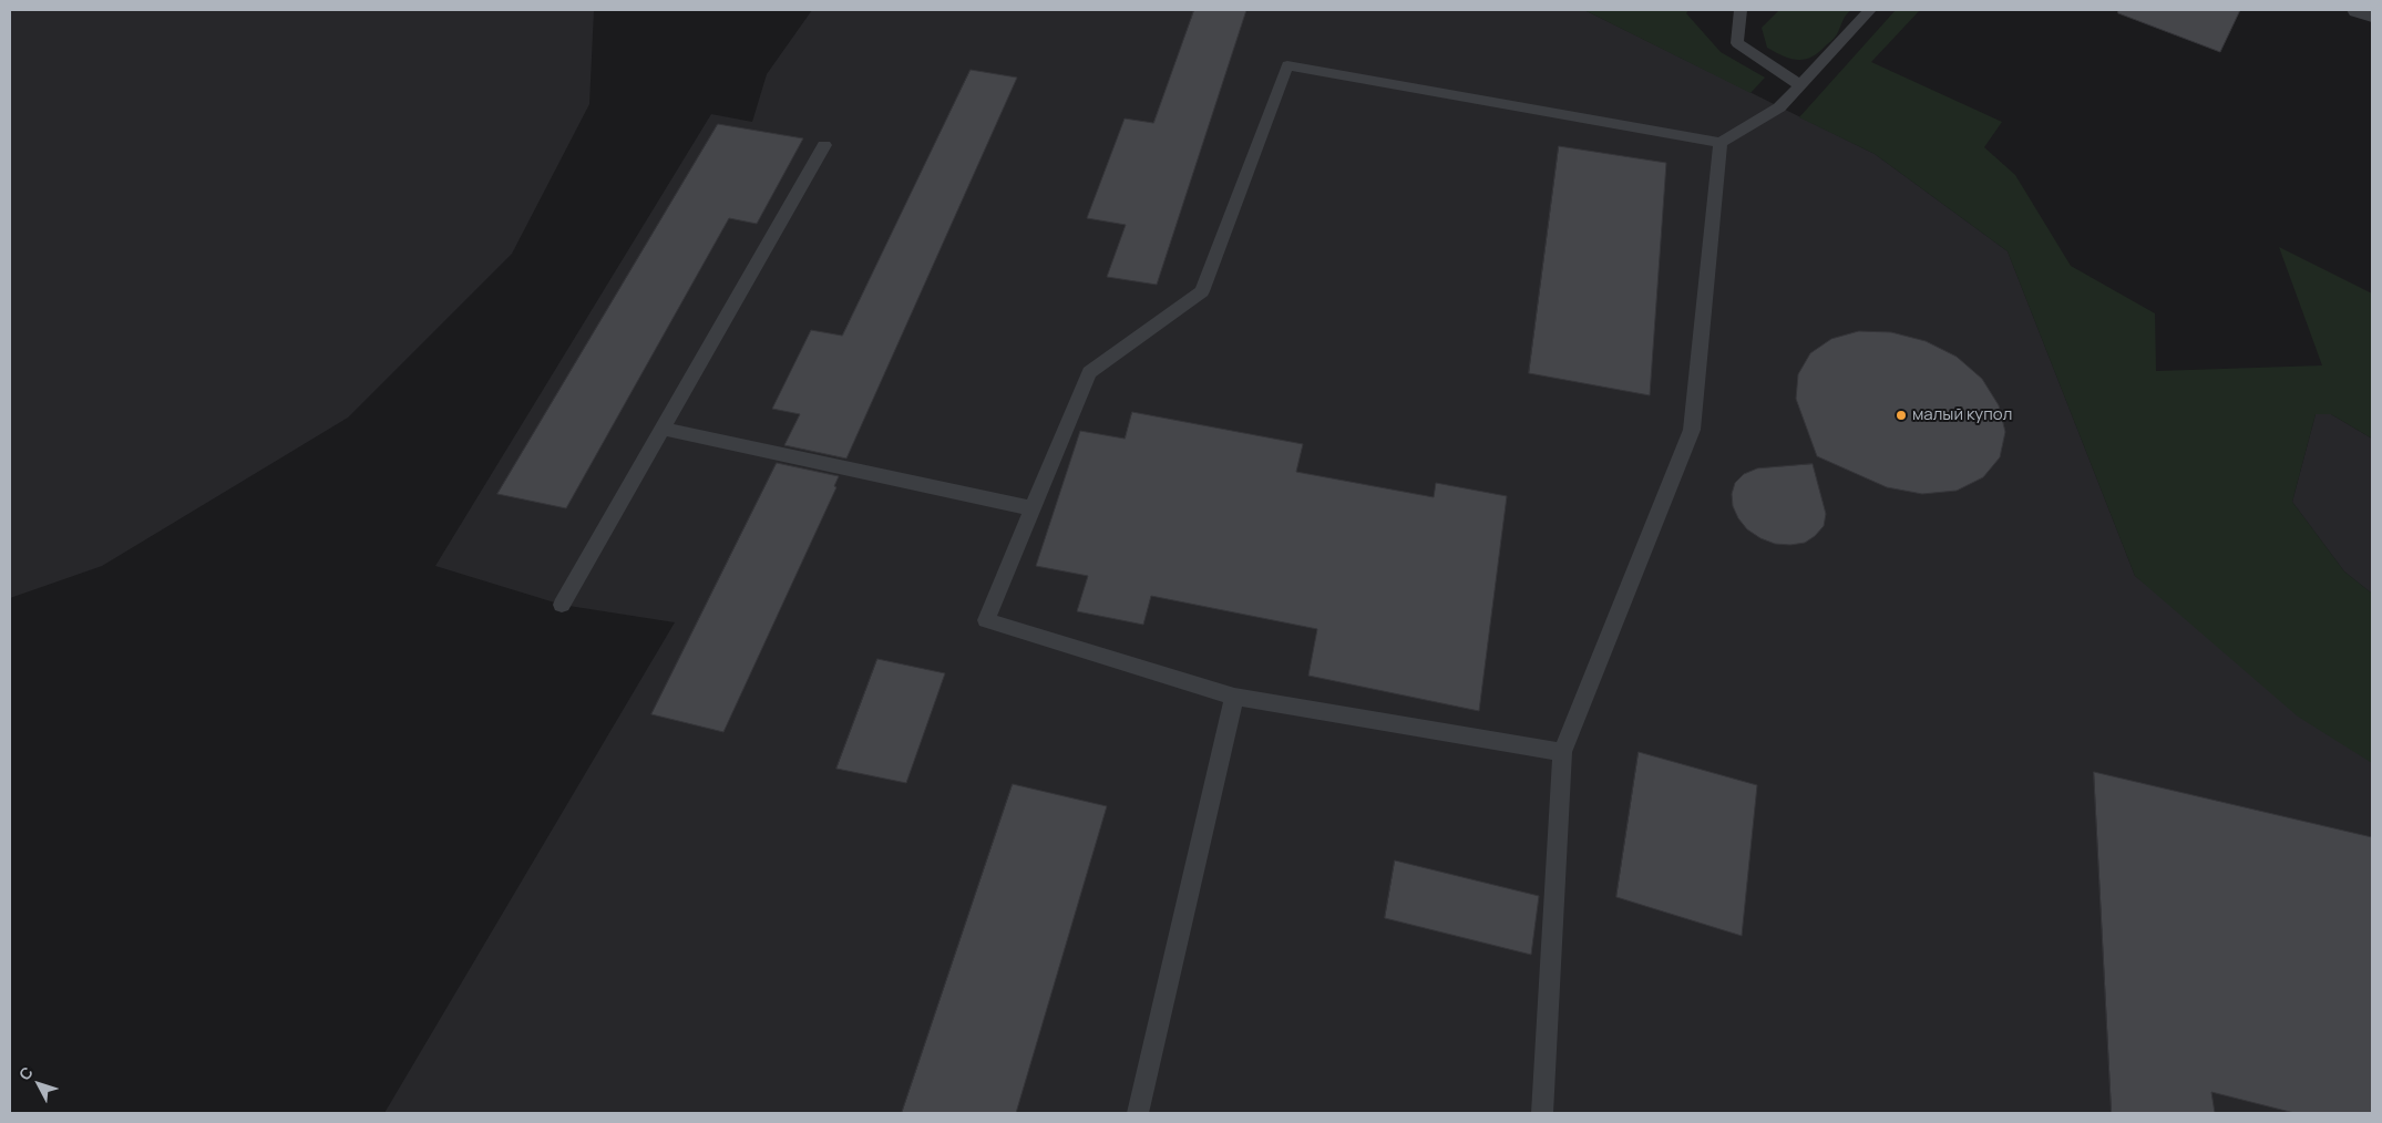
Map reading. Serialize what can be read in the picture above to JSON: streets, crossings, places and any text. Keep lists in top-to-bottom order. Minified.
{"places":["малый купол"],"north":"top left"}
